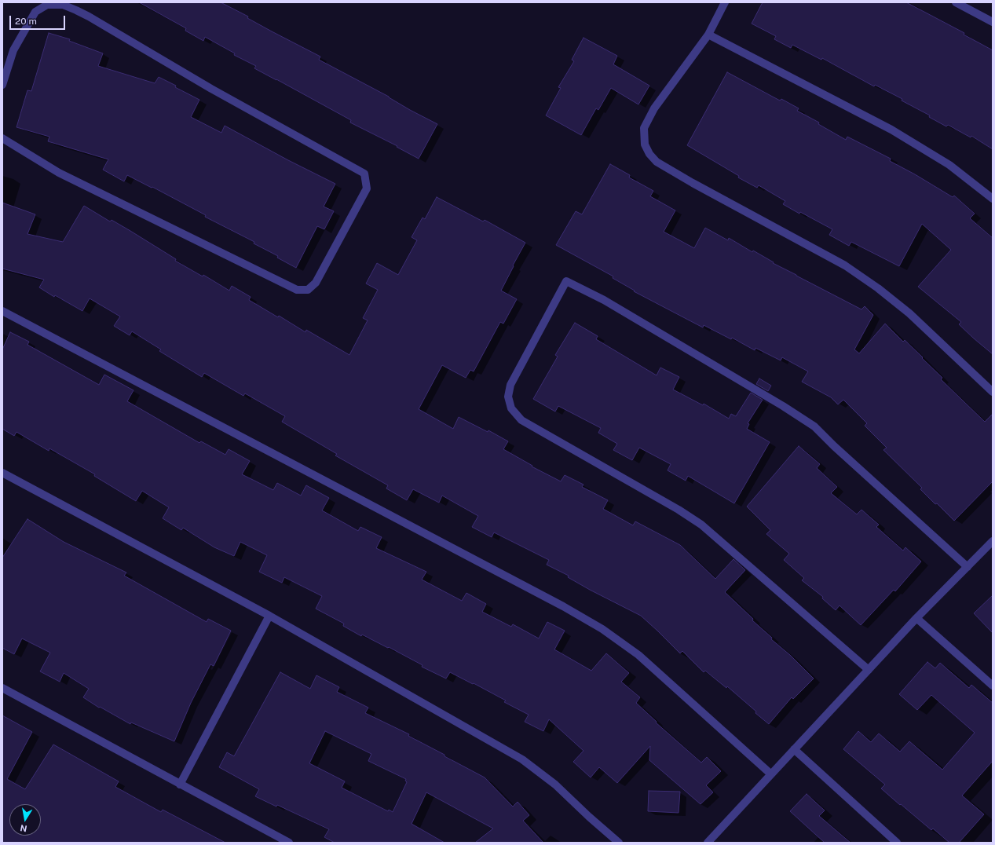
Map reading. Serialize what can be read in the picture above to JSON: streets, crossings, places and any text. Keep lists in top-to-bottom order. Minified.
{"scale_bar":"20 m","north":"bottom"}
